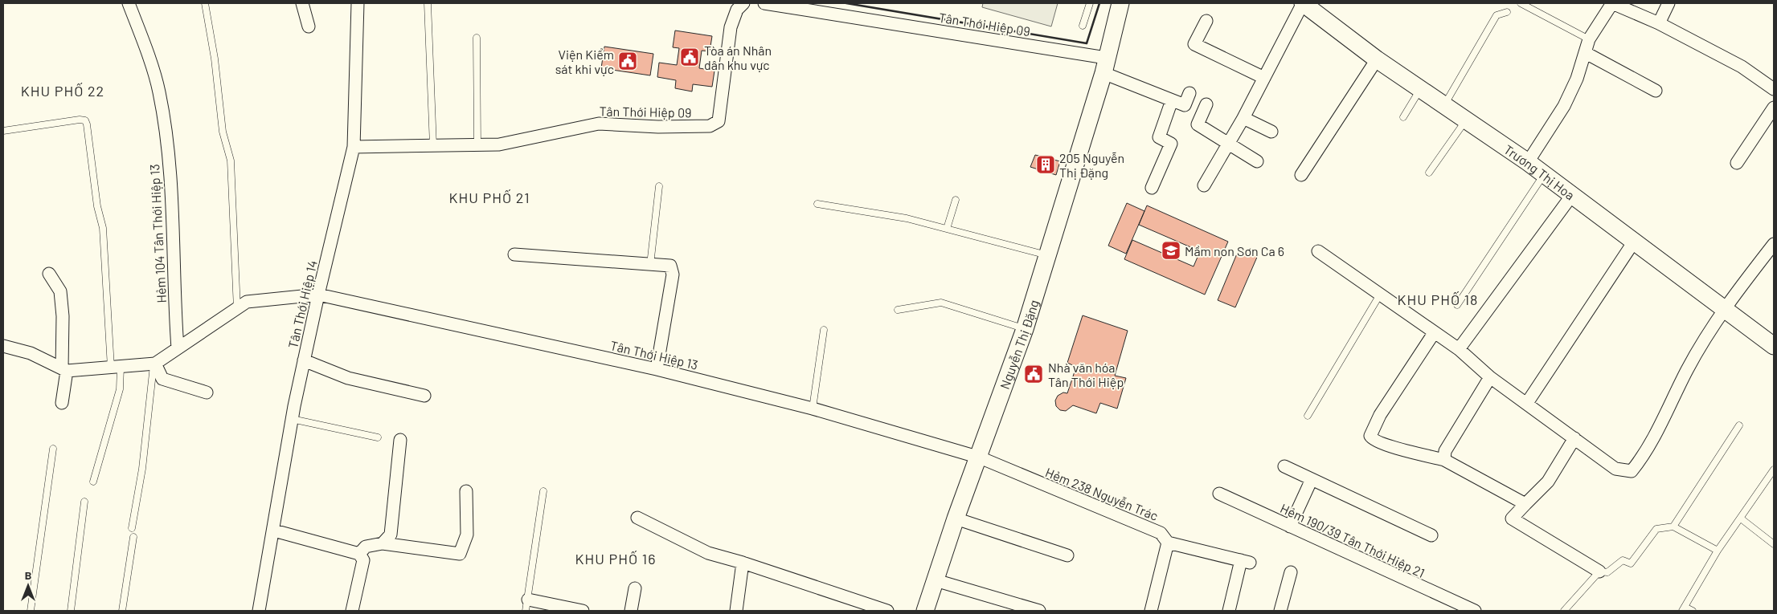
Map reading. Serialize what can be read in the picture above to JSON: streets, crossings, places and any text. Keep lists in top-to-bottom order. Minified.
{"streets":{"street":["Tân Thới Hiệp 09","Trương Thị Hoa","Hẻm 104 Tân Thới Hiệp 13","Tân Thới Hiệp 14","Nguyễn Thị Đặng","Tân Thới Hiệp 13","Hẻm 238 Nguyễn Trác","Hẻm 190/39 Tân Thới Hiệp 21"]},"crossings":[["Tân Thới Hiệp 09","Tân Thới Hiệp 14"],["Tân Thới Hiệp 09","Nguyễn Thị Đặng"],["Hẻm 104 Tân Thới Hiệp 13","Tân Thới Hiệp 13"],["Tân Thới Hiệp 14","Tân Thới Hiệp 13"],["Nguyễn Thị Đặng","Tân Thới Hiệp 13"],["Nguyễn Thị Đặng","Hẻm 238 Nguyễn Trác"],["Tân Thới Hiệp 13","Hẻm 238 Nguyễn Trác"]],"districts":["KHU PHỐ 22","KHU PHỐ 21","KHU PHỐ 18","KHU PHỐ 16"],"places":{"public building":["Tòa án Nhân dân khu vực","Viện Kiểm sát khi vực","Nhà văn hóa Tân Thới Hiệp"],"building":["205 Nguyễn Thị Đặng"],"school or university":["Mầm non Sơn Ca 6"]},"north":"top"}
